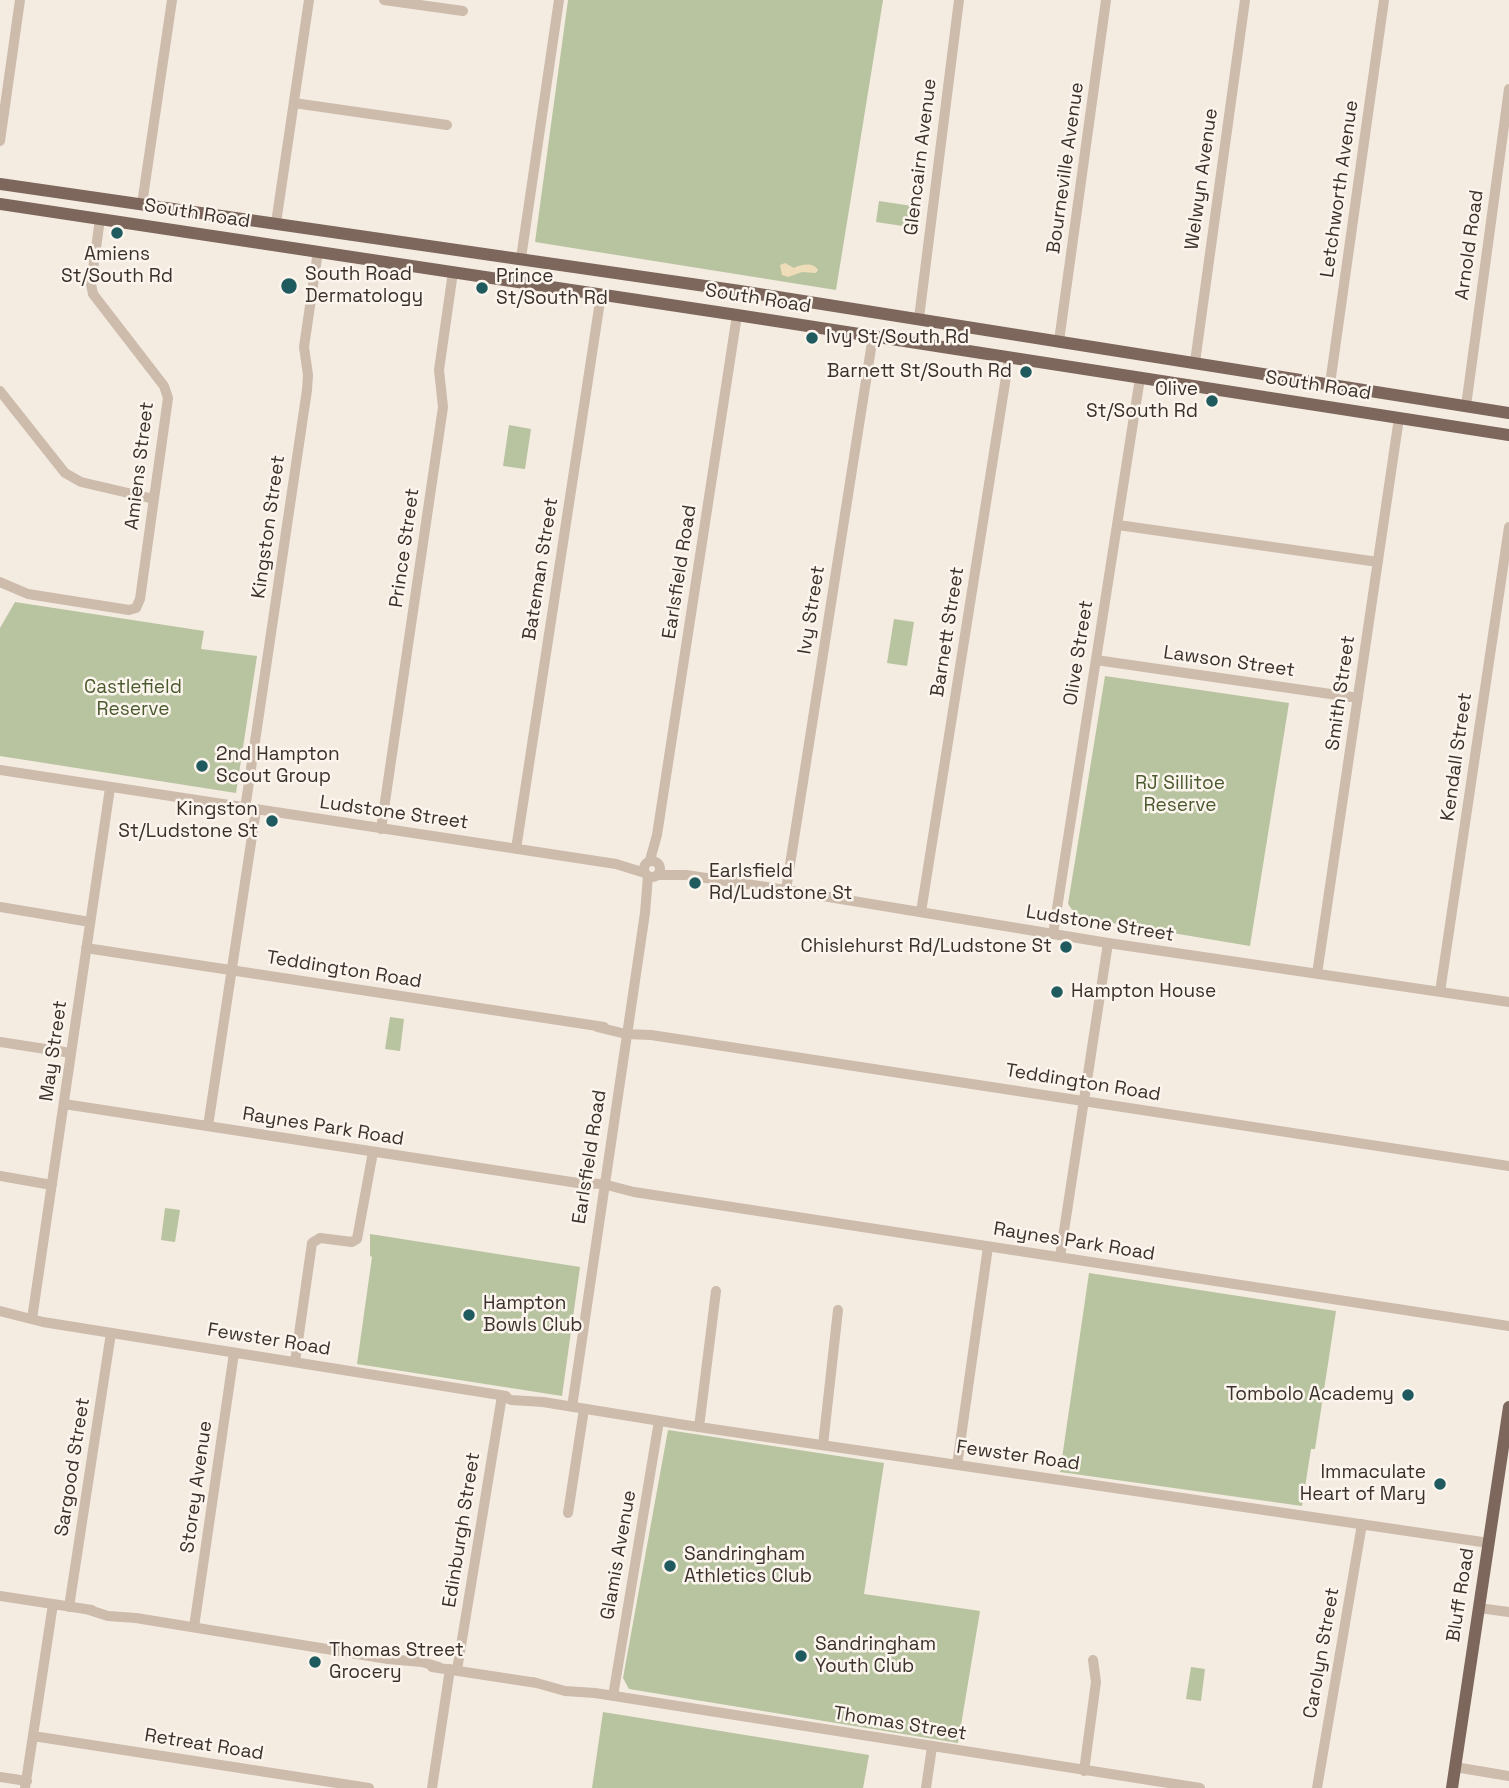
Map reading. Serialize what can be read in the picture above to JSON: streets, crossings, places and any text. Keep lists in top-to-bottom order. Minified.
{"streets":{"main road":["South Road","Bluff Road"],"street":["Glencairn Avenue","Bourneville Avenue","Welwyn Avenue","Letchworth Avenue","Arnold Road","Amiens Street","Kingston Street","Prince Street","Bateman Street","Earlsfield Road","Ivy Street","Barnett Street","Olive Street","Lawson Street","Smith Street","Kendall Street","Ludstone Street","Teddington Road","May Street","Raynes Park Road","Fewster Road","Sargood Street","Storey Avenue","Edinburgh Street","Glamis Avenue","Carolyn Street","Thomas Street","Retreat Road"]},"crossings":[["Glencairn Avenue","South Road"],["Bourneville Avenue","South Road"],["Welwyn Avenue","South Road"],["Letchworth Avenue","South Road"],["South Road","Arnold Road"],["South Road","Amiens Street"],["South Road","Kingston Street"],["South Road","Prince Street"],["South Road","Bateman Street"],["South Road","Earlsfield Road"],["South Road","Ivy Street"],["South Road","Barnett Street"],["South Road","Olive Street"],["South Road","Smith Street"],["Kingston Street","Ludstone Street"],["Kingston Street","Teddington Road"],["Kingston Street","Raynes Park Road"],["Prince Street","Ludstone Street"],["Bateman Street","Ludstone Street"],["Earlsfield Road","Ludstone Street"],["Earlsfield Road","Teddington Road"],["Earlsfield Road","Raynes Park Road"],["Earlsfield Road","Fewster Road"],["Ivy Street","Ludstone Street"],["Barnett Street","Ludstone Street"],["Olive Street","Lawson Street"],["Olive Street","Ludstone Street"],["Lawson Street","Smith Street"],["Smith Street","Ludstone Street"],["Kendall Street","Ludstone Street"],["Ludstone Street","May Street"],["Teddington Road","May Street"],["May Street","Raynes Park Road"],["May Street","Fewster Road"],["Fewster Road","Sargood Street"],["Fewster Road","Storey Avenue"],["Fewster Road","Edinburgh Street"],["Fewster Road","Glamis Avenue"],["Fewster Road","Bluff Road"],["Fewster Road","Carolyn Street"],["Sargood Street","Thomas Street"],["Storey Avenue","Thomas Street"],["Edinburgh Street","Thomas Street"],["Glamis Avenue","Thomas Street"]],"parks":["Castlefield Reserve","RJ Sillitoe Reserve"],"places":["Amiens St/South Rd","South Road Dermatology","Prince St/South Rd","Ivy St/South Rd","Barnett St/South Rd","Olive St/South Rd","2nd Hampton Scout Group","Kingston St/Ludstone St","Earlsfield Rd/Ludstone St","Chislehurst Rd/Ludstone St","Hampton House","Hampton Bowls Club","Tombolo Academy","Immaculate Heart of Mary","Sandringham Athletics Club","Sandringham Youth Club","Thomas Street Grocery"]}
